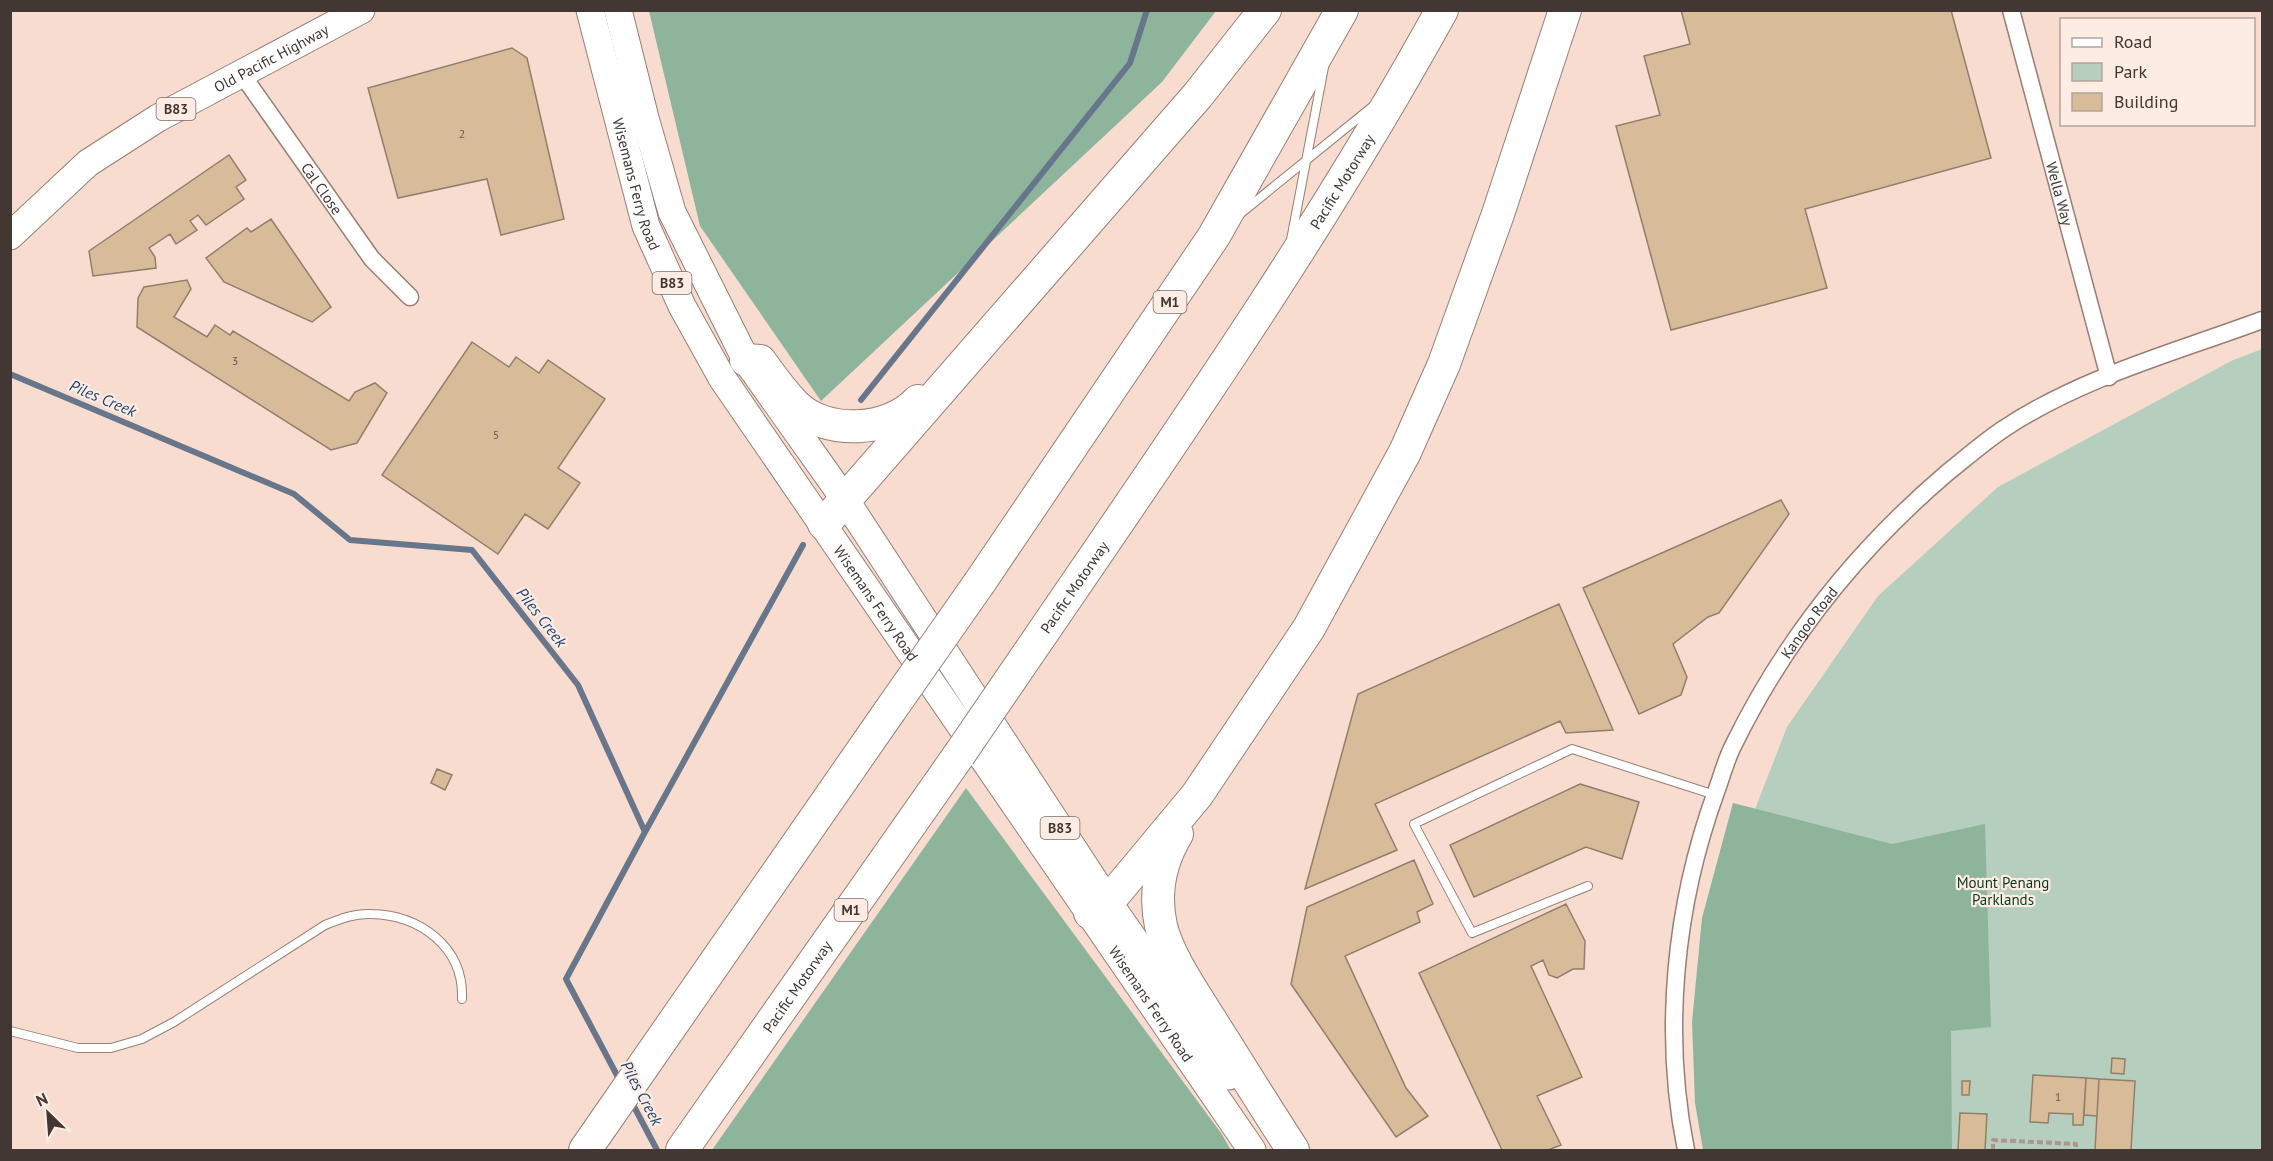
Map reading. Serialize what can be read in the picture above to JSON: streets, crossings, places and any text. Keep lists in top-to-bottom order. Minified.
{"streets":{"highway":["Pacific Motorway","M1"],"main road":["Old Pacific Highway","B83","Wisemans Ferry Road"],"street":["Cal Close","Wella Way","Kangoo Road"]},"crossings":[["Old Pacific Highway","Cal Close"],["Wella Way","Kangoo Road"]],"water":["Piles Creek"],"parks":["Mount Penang Parklands"],"house_numbers":["2","3","5","1"],"legend":["Road","Park","Building"],"north":"top left"}
